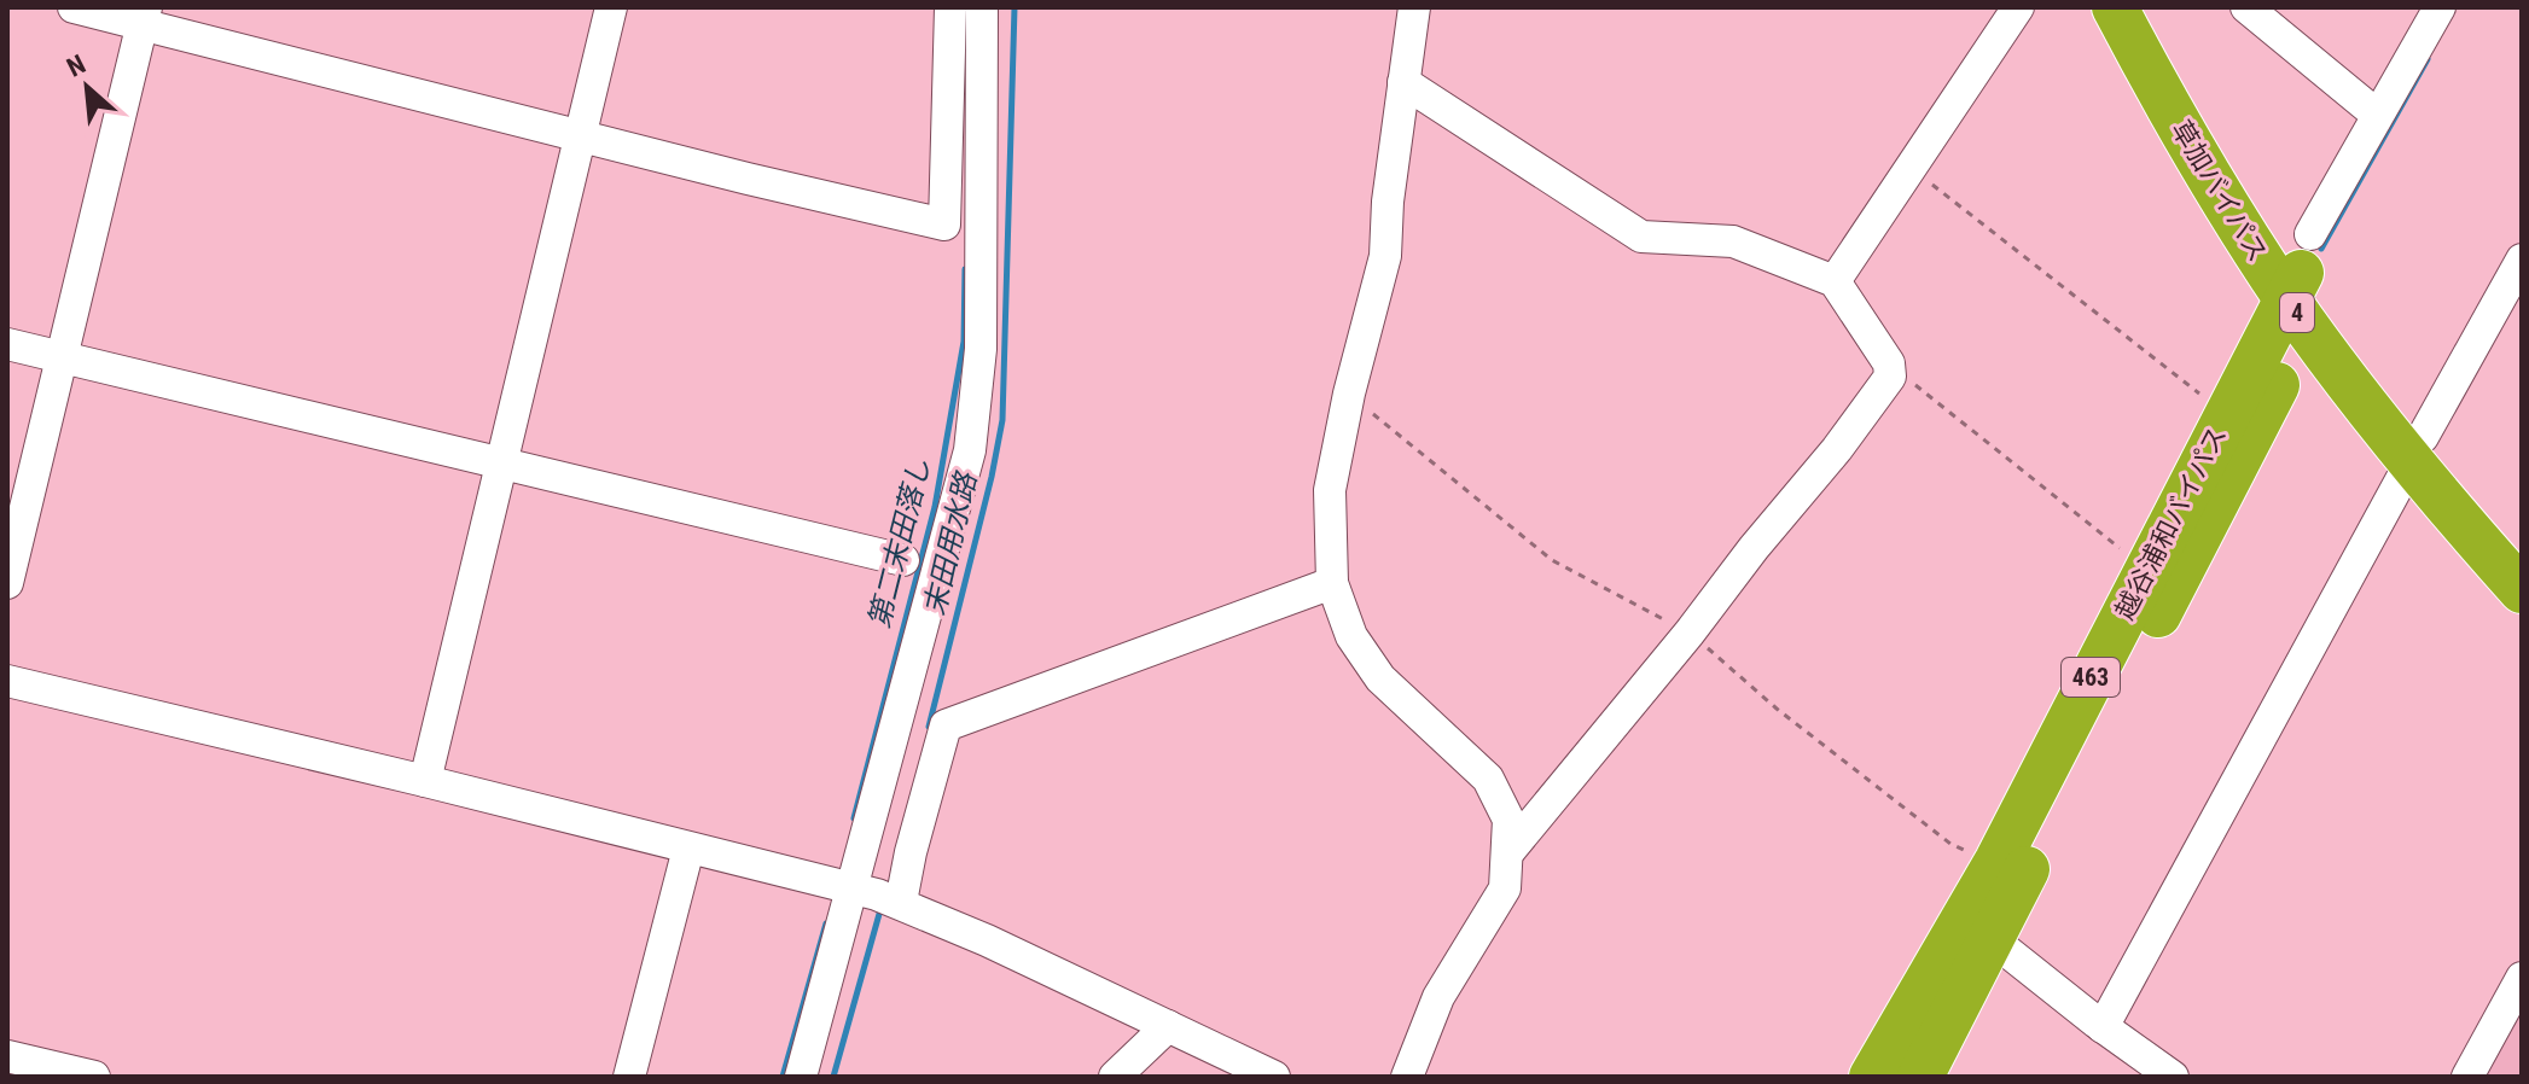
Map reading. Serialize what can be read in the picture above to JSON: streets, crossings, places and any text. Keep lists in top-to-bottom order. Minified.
{"streets":{"highway":["草加バイパス","4","越谷浦和バイパス","463"]},"crossings":[["草加バイパス","越谷浦和バイパス"]],"water":["第二末田落し","末田用水路"],"north":"top left"}
